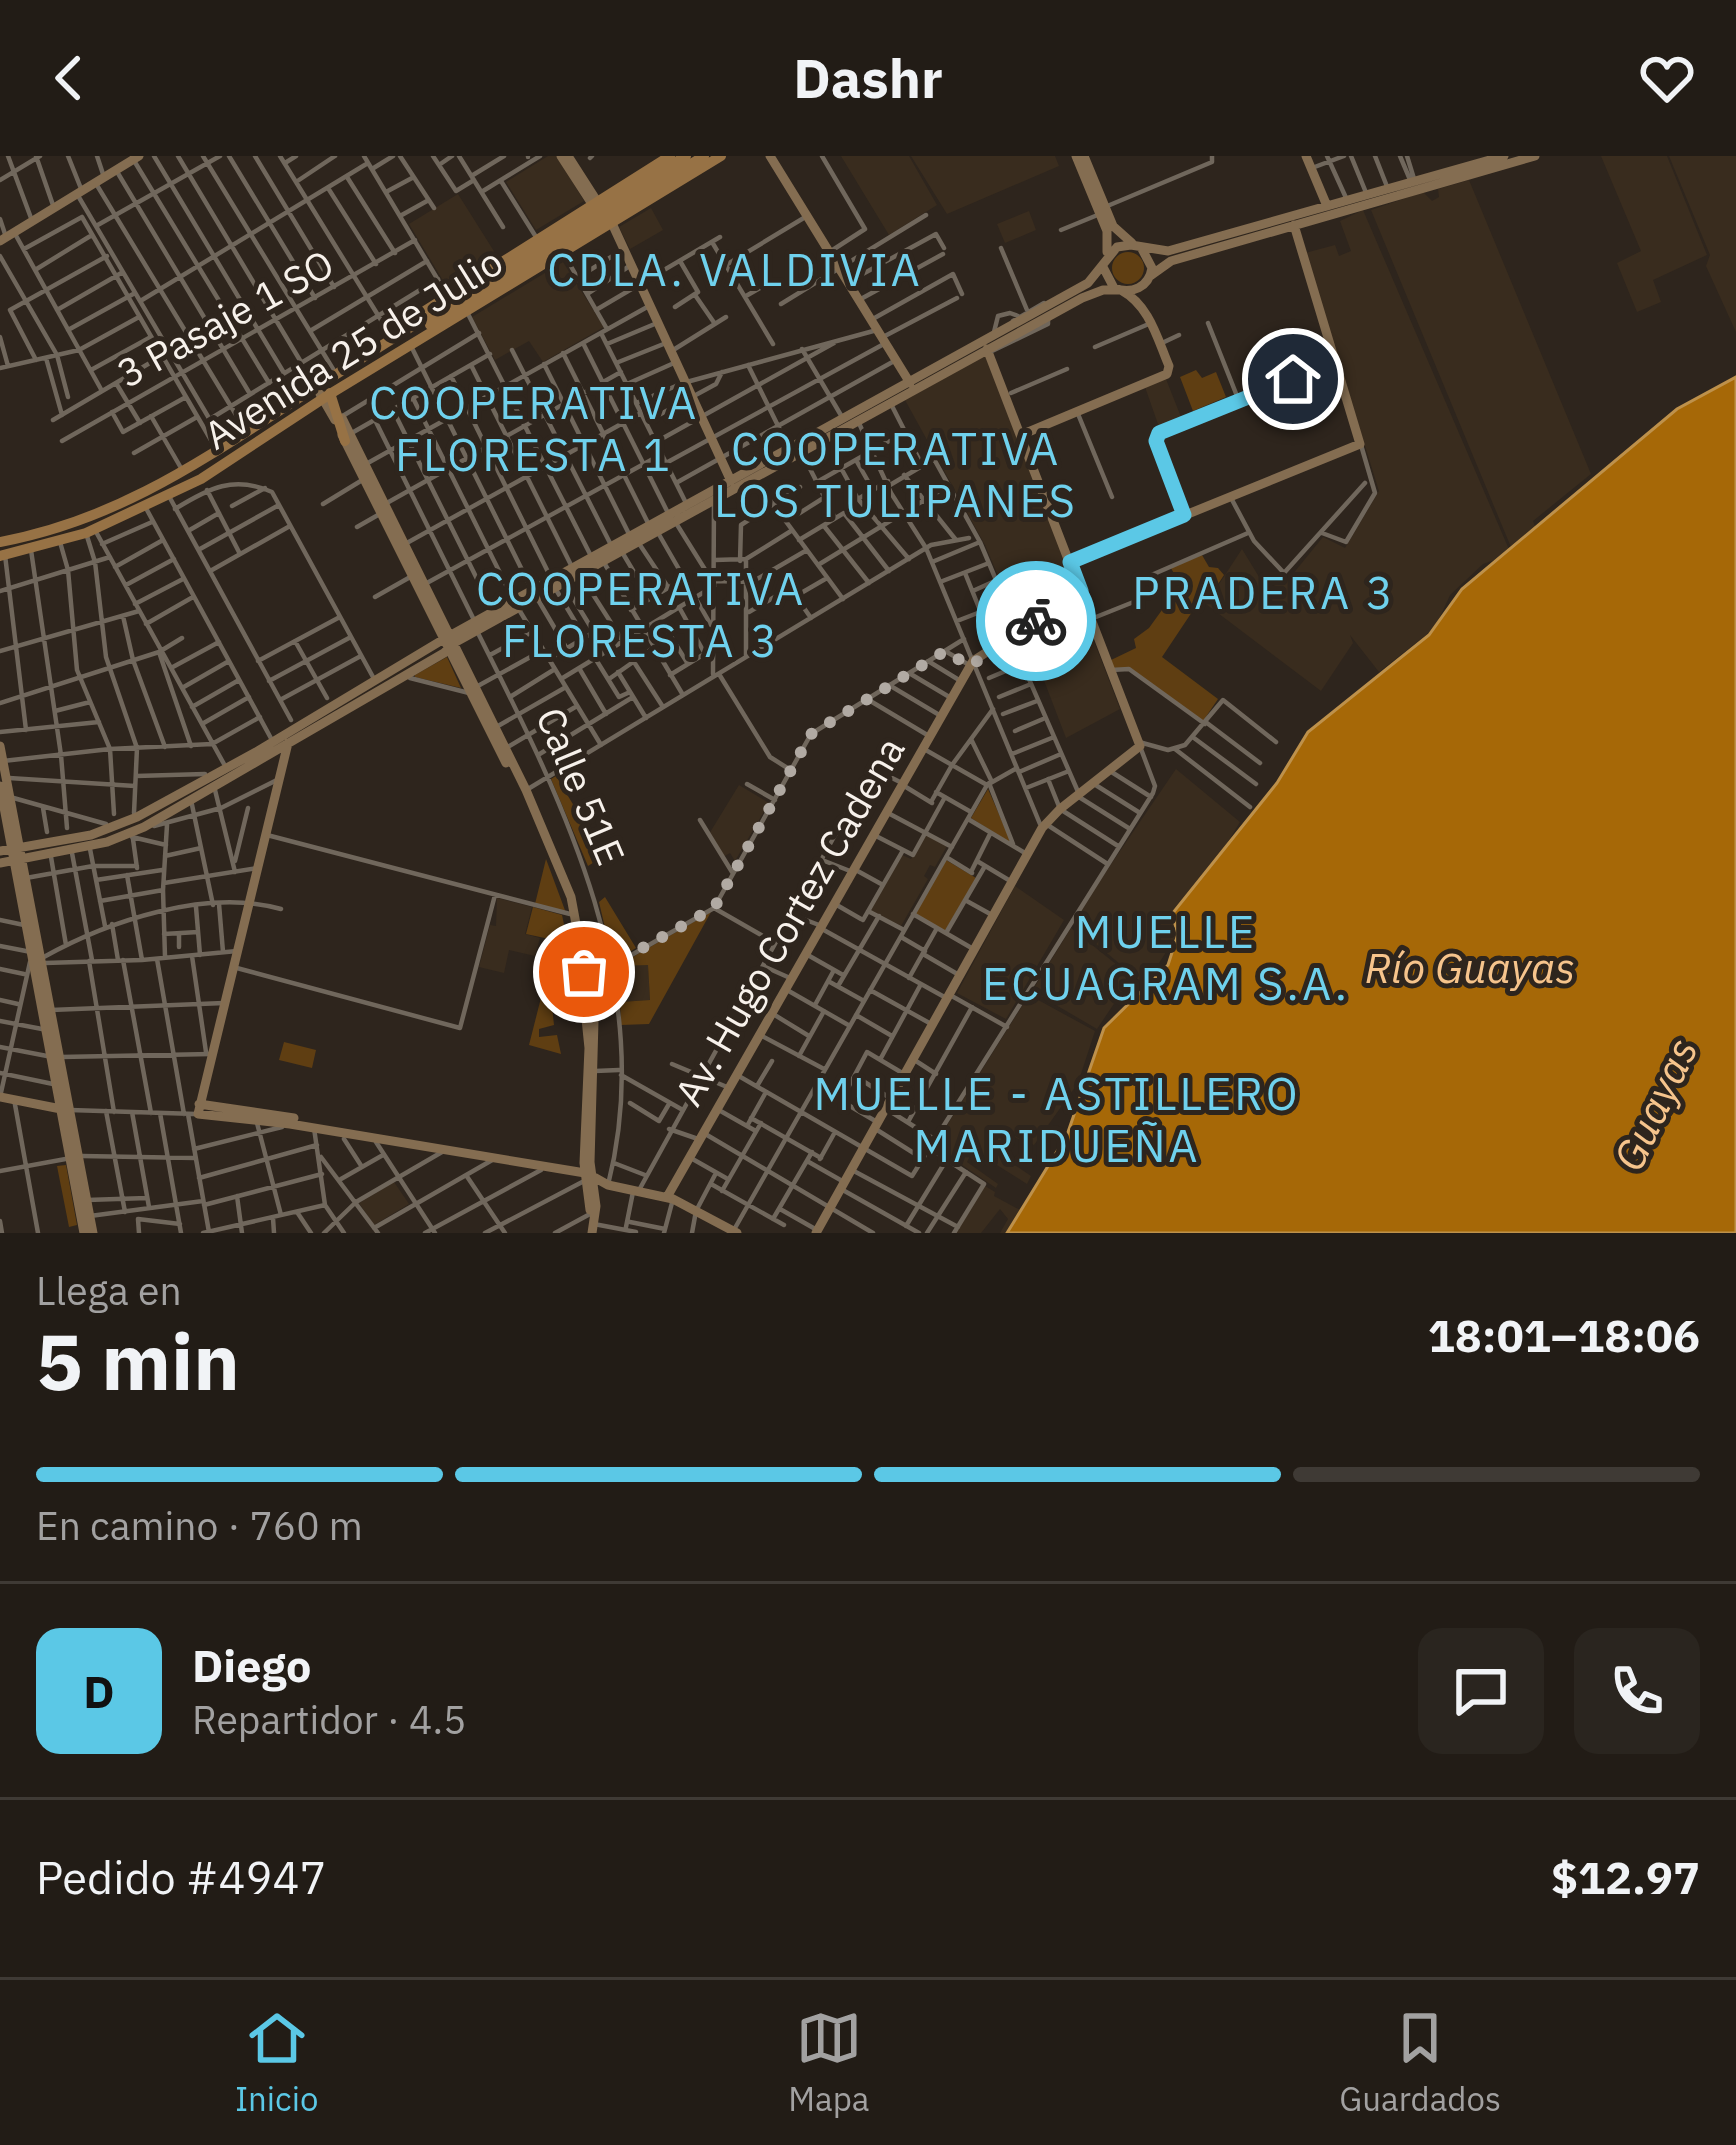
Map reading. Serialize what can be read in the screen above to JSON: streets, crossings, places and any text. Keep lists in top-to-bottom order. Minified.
{"streets":{"main road":["Avenida 25 de Julio","Av. Hugo Cortez Cadena"],"street":["3 Pasaje 1 SO","Calle 51E"]},"districts":["CDLA. VALDIVIA","COOPERATIVA FLORESTA 1","COOPERATIVA LOS TULIPANES","COOPERATIVA FLORESTA 3","PRADERA 3","MUELLE ECUAGRAM S.A.","MUELLE - ASTILLERO MARIDUEÑA"],"water":["Río Guayas","Guayas"],"page":{"header":"Dashr","heading":["5 min","Llega en","18:01–18:06"],"panel":["Diego","Repartidor · 4.5","Pedido #4947","$12.97"],"bar":"En camino · 760 m","round":"D","tabs":["Inicio","Mapa","Guardados"]}}
